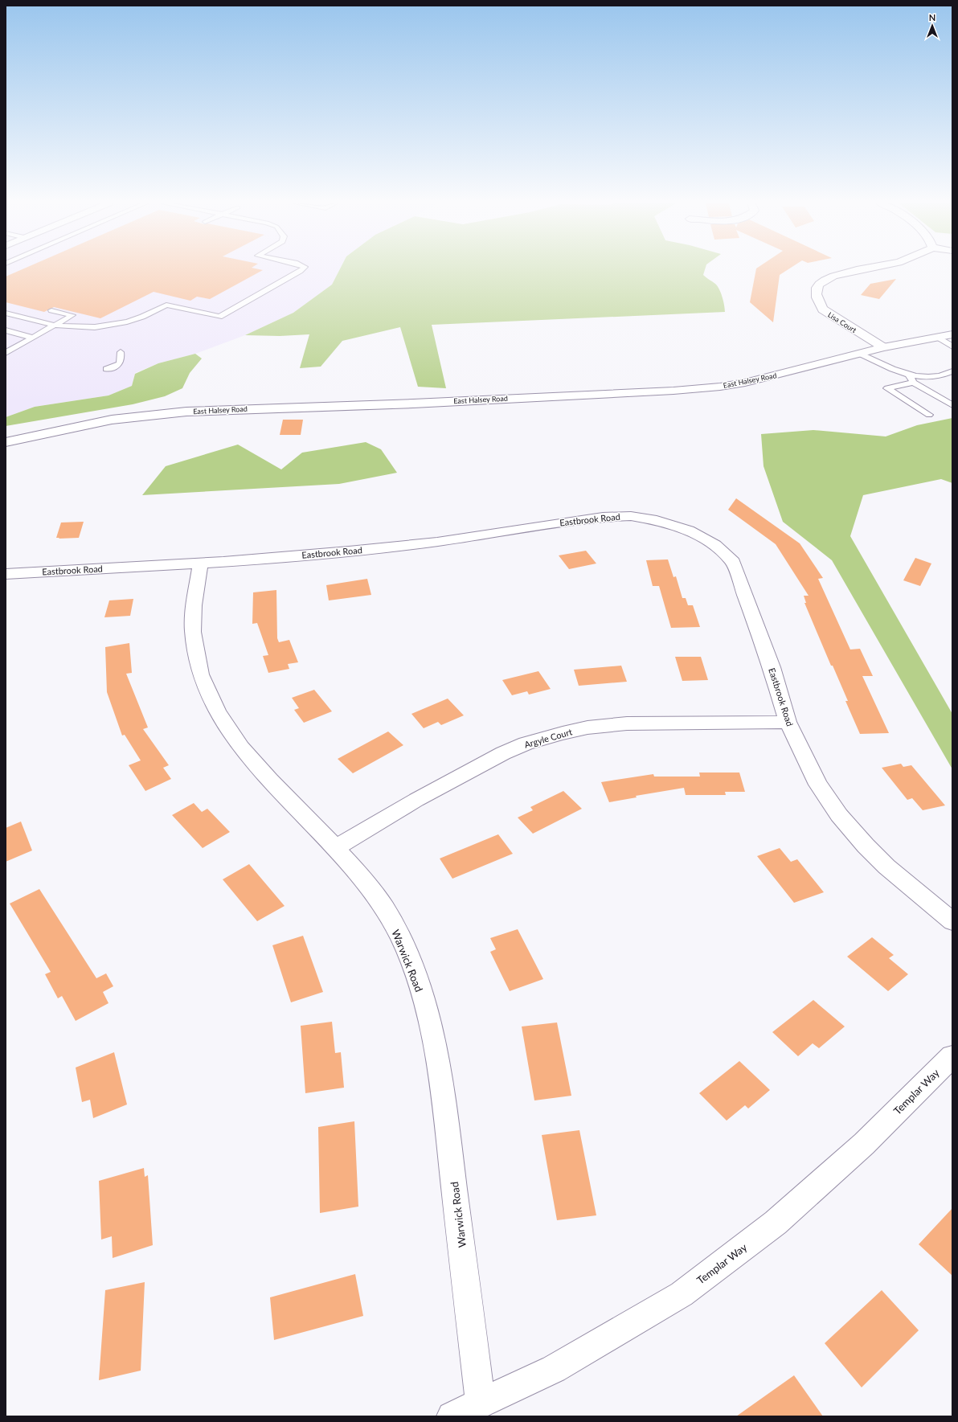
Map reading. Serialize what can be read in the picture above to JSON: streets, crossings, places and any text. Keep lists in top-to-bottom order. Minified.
{"streets":{"street":["Lisa Court","East Halsey Road","Eastbrook Road","Argyle Court","Warwick Road","Templar Way"]},"crossings":[["Lisa Court","East Halsey Road"],["Eastbrook Road","Argyle Court"],["Eastbrook Road","Warwick Road"],["Argyle Court","Warwick Road"],["Warwick Road","Templar Way"]],"north":"top"}
